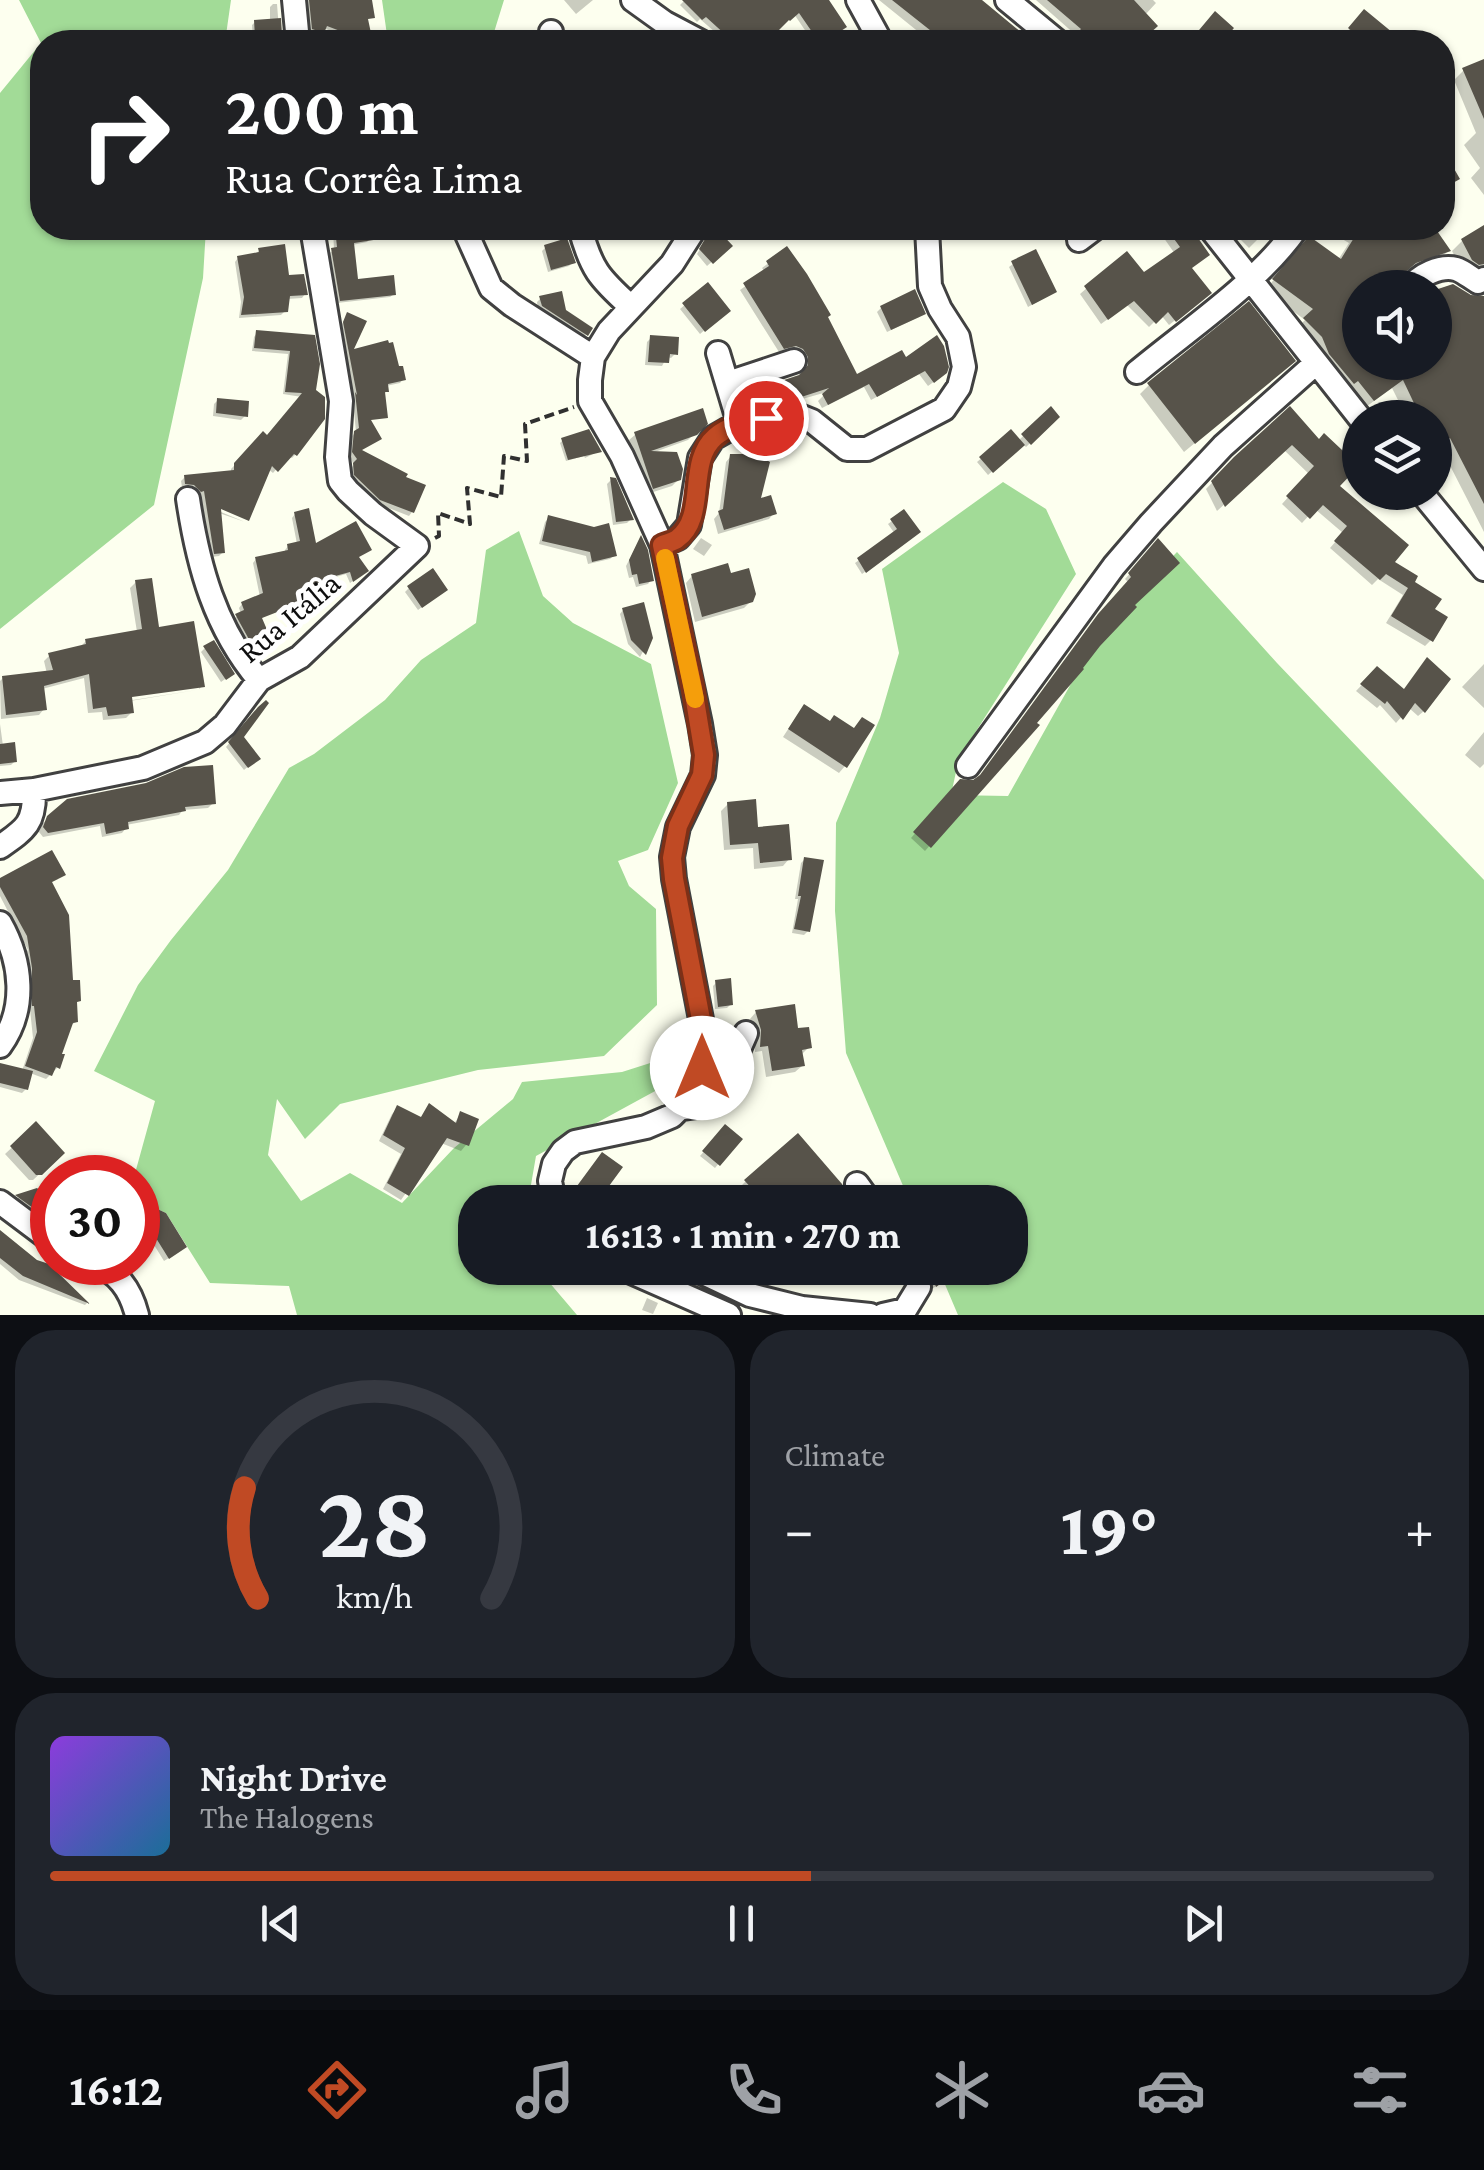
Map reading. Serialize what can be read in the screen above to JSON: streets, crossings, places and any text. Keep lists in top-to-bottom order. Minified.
{"streets":{"street":["Rua Itália"]},"page":{"turn":["200 m","Rua Corrêa Lima"],"limit":"30","trip":"16:13 · 1 min · 270 m","tile":"Climate","heat":["−","19°","+"],"song":["Night Drive","The Halogens"],"tabs":"16:12","gauge":["28","km/h"]}}
